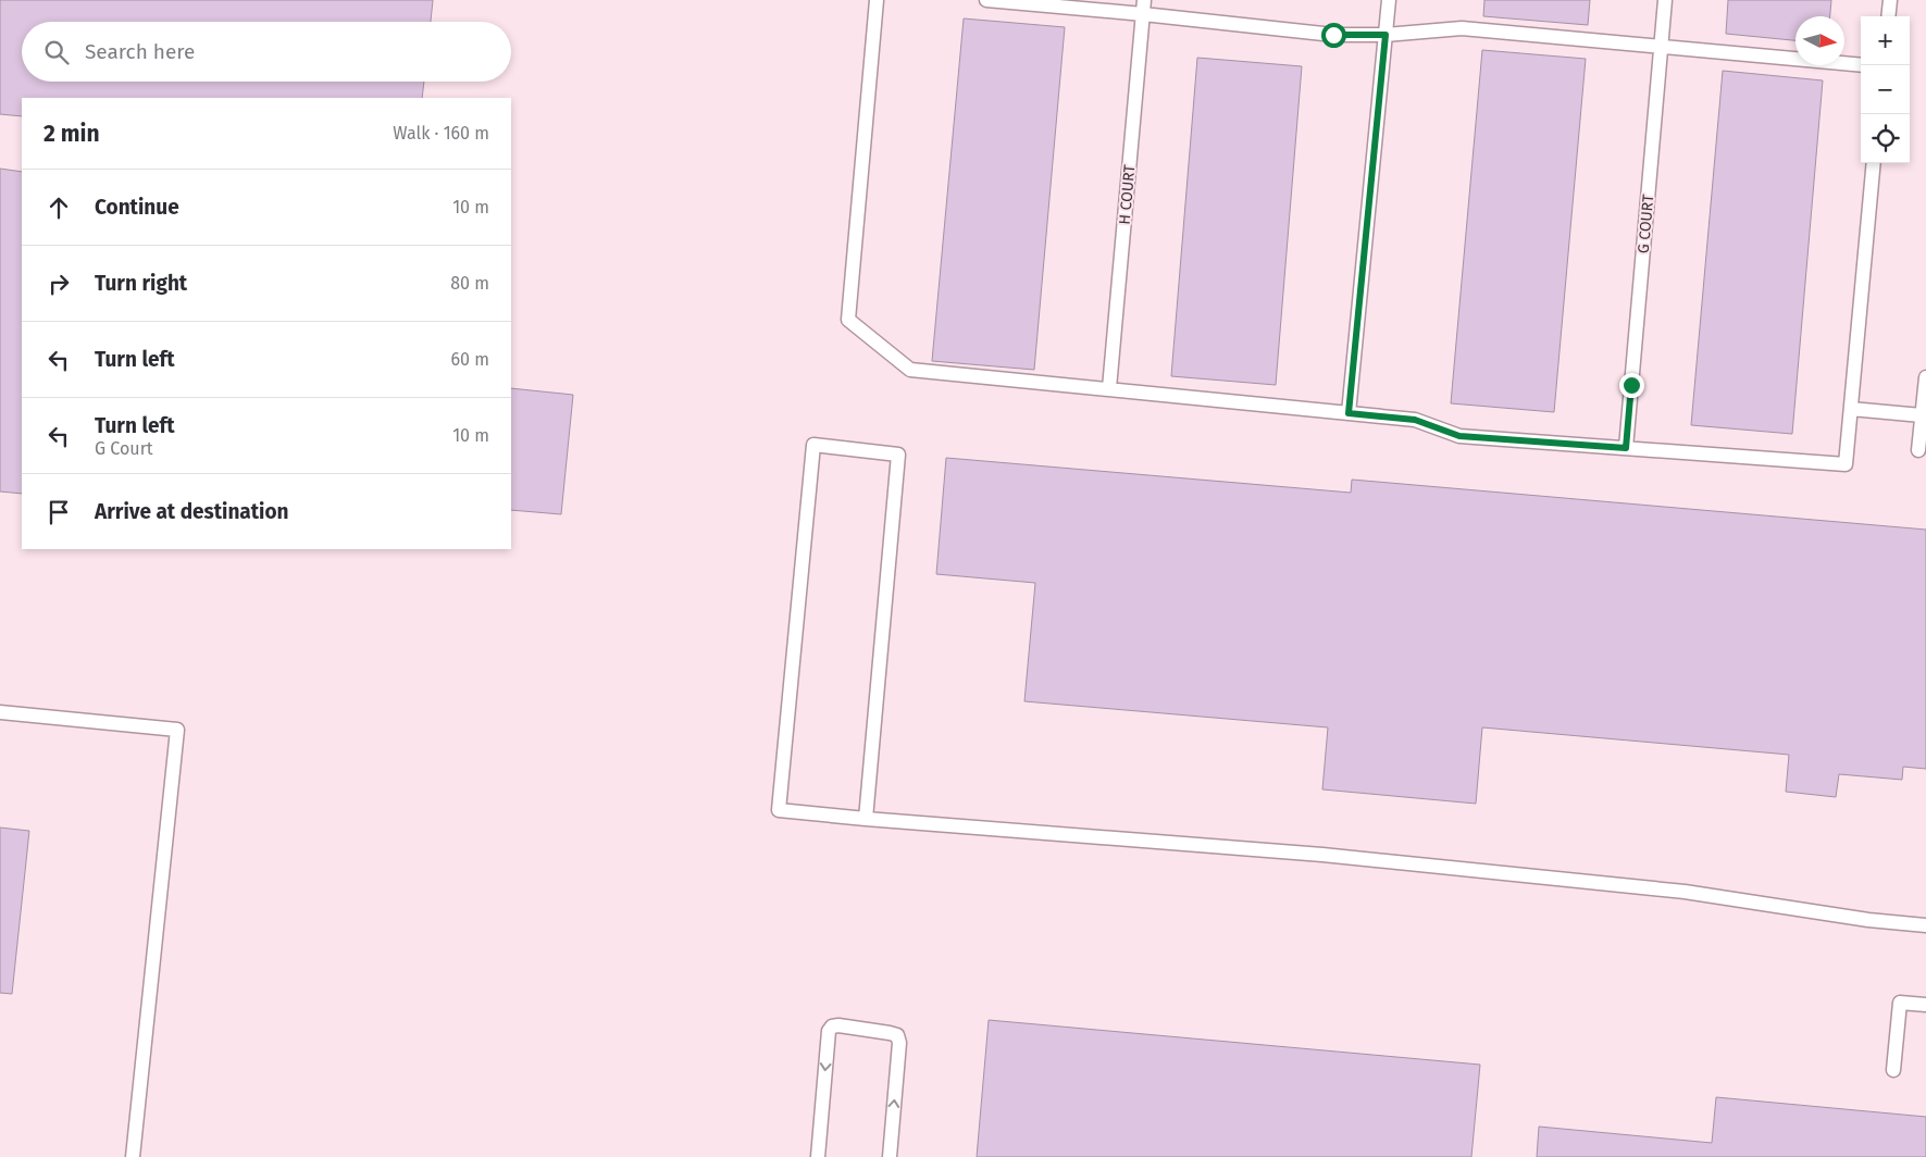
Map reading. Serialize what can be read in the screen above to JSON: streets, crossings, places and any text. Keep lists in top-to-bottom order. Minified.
{"streets":{"lane":["H COURT","G COURT"]},"north":"right","page":{"map_buttons":["+","−"],"search":"Search here","heading":["2 min","Walk · 160 m"],"list":[["Continue","10 m"],["Turn right","80 m"],["Turn left","60 m"],["Turn left","G Court","10 m"],"Arrive at destination"]}}
